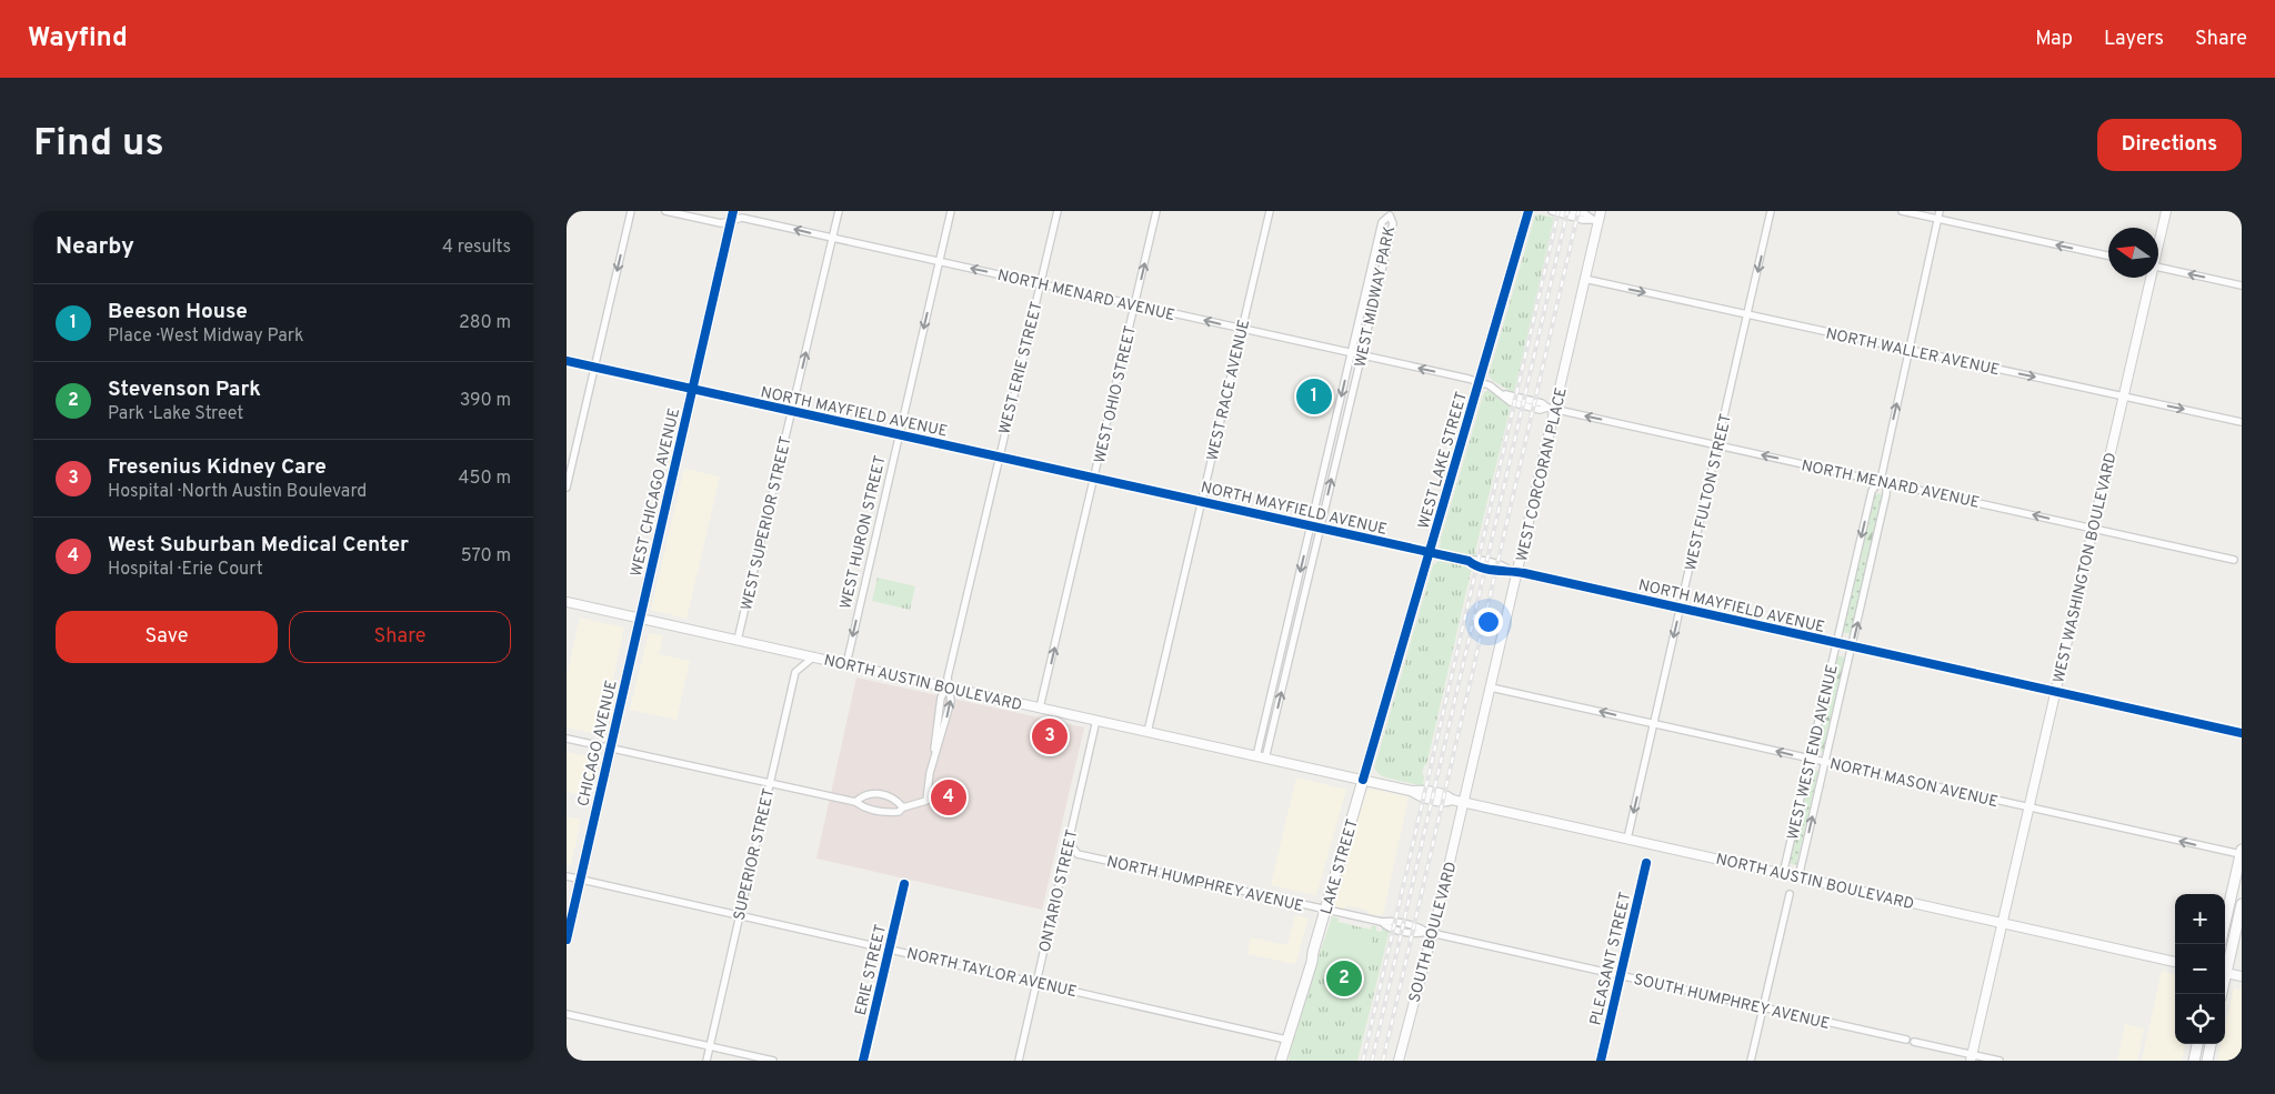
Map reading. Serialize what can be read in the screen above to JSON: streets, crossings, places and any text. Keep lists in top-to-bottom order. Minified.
{"streets":{"main road":["WEST LAKE STREET","WEST CHICAGO AVENUE","CHICAGO AVENUE","LAKE STREET"],"street":["NORTH MENARD AVENUE","WEST MIDWAY PARK","NORTH WALLER AVENUE","WEST ERIE STREET","WEST RACE AVENUE","WEST OHIO STREET","NORTH MAYFIELD AVENUE","WEST CORCORAN PLACE","WEST FULTON STREET","WEST SUPERIOR STREET","WEST HURON STREET","WEST WASHINGTON BOULEVARD","NORTH AUSTIN BOULEVARD","WEST WEST END AVENUE","NORTH MASON AVENUE","SUPERIOR STREET","NORTH HUMPHREY AVENUE","ONTARIO STREET","SOUTH BOULEVARD","PLEASANT STREET","ERIE STREET","NORTH TAYLOR AVENUE","SOUTH HUMPHREY AVENUE"]},"crossings":[["NORTH MENARD AVENUE","WEST MIDWAY PARK"],["NORTH MENARD AVENUE","WEST ERIE STREET"],["NORTH MENARD AVENUE","WEST RACE AVENUE"],["NORTH MENARD AVENUE","WEST OHIO STREET"],["NORTH MENARD AVENUE","WEST LAKE STREET"],["NORTH MENARD AVENUE","WEST CORCORAN PLACE"],["NORTH MENARD AVENUE","WEST CHICAGO AVENUE"],["NORTH MENARD AVENUE","WEST FULTON STREET"],["NORTH MENARD AVENUE","WEST SUPERIOR STREET"],["NORTH MENARD AVENUE","WEST HURON STREET"],["NORTH MENARD AVENUE","WEST WASHINGTON BOULEVARD"],["NORTH MENARD AVENUE","WEST WEST END AVENUE"],["WEST MIDWAY PARK","NORTH MAYFIELD AVENUE"],["WEST MIDWAY PARK","NORTH AUSTIN BOULEVARD"],["NORTH WALLER AVENUE","WEST CORCORAN PLACE"],["NORTH WALLER AVENUE","WEST FULTON STREET"],["NORTH WALLER AVENUE","WEST WASHINGTON BOULEVARD"],["WEST ERIE STREET","NORTH MAYFIELD AVENUE"],["WEST ERIE STREET","NORTH AUSTIN BOULEVARD"],["WEST RACE AVENUE","NORTH MAYFIELD AVENUE"],["WEST RACE AVENUE","NORTH AUSTIN BOULEVARD"],["WEST OHIO STREET","NORTH MAYFIELD AVENUE"],["WEST OHIO STREET","NORTH AUSTIN BOULEVARD"],["NORTH MAYFIELD AVENUE","WEST LAKE STREET"],["NORTH MAYFIELD AVENUE","WEST CORCORAN PLACE"],["NORTH MAYFIELD AVENUE","WEST CHICAGO AVENUE"],["NORTH MAYFIELD AVENUE","WEST FULTON STREET"],["NORTH MAYFIELD AVENUE","WEST SUPERIOR STREET"],["NORTH MAYFIELD AVENUE","WEST HURON STREET"],["NORTH MAYFIELD AVENUE","WEST WASHINGTON BOULEVARD"],["NORTH MAYFIELD AVENUE","WEST WEST END AVENUE"],["WEST LAKE STREET","NORTH AUSTIN BOULEVARD"],["WEST LAKE STREET","LAKE STREET"],["WEST CORCORAN PLACE","NORTH AUSTIN BOULEVARD"],["WEST CORCORAN PLACE","NORTH MASON AVENUE"],["WEST CORCORAN PLACE","SOUTH BOULEVARD"],["WEST CHICAGO AVENUE","NORTH AUSTIN BOULEVARD"],["WEST CHICAGO AVENUE","CHICAGO AVENUE"],["WEST FULTON STREET","NORTH AUSTIN BOULEVARD"],["WEST FULTON STREET","NORTH MASON AVENUE"],["WEST SUPERIOR STREET","NORTH AUSTIN BOULEVARD"],["WEST HURON STREET","NORTH AUSTIN BOULEVARD"],["WEST WASHINGTON BOULEVARD","NORTH AUSTIN BOULEVARD"],["WEST WASHINGTON BOULEVARD","NORTH MASON AVENUE"],["WEST WASHINGTON BOULEVARD","SOUTH HUMPHREY AVENUE"],["NORTH AUSTIN BOULEVARD","CHICAGO AVENUE"],["NORTH AUSTIN BOULEVARD","WEST WEST END AVENUE"],["NORTH AUSTIN BOULEVARD","SUPERIOR STREET"],["NORTH AUSTIN BOULEVARD","LAKE STREET"],["NORTH AUSTIN BOULEVARD","ONTARIO STREET"],["NORTH AUSTIN BOULEVARD","SOUTH BOULEVARD"],["CHICAGO AVENUE","NORTH TAYLOR AVENUE"],["WEST WEST END AVENUE","NORTH MASON AVENUE"],["SUPERIOR STREET","NORTH TAYLOR AVENUE"],["LAKE STREET","NORTH HUMPHREY AVENUE"],["LAKE STREET","NORTH TAYLOR AVENUE"],["NORTH HUMPHREY AVENUE","ONTARIO STREET"],["NORTH HUMPHREY AVENUE","SOUTH BOULEVARD"],["NORTH HUMPHREY AVENUE","SOUTH HUMPHREY AVENUE"],["ONTARIO STREET","NORTH TAYLOR AVENUE"],["SOUTH BOULEVARD","SOUTH HUMPHREY AVENUE"],["PLEASANT STREET","SOUTH HUMPHREY AVENUE"],["ERIE STREET","NORTH TAYLOR AVENUE"]],"one_way":["NORTH MENARD AVENUE","NORTH WALLER AVENUE","WEST OHIO STREET","WEST FULTON STREET","WEST SUPERIOR STREET","WEST HURON STREET","NORTH MASON AVENUE"],"north":"left","page":{"header":"Wayfind","nav":["Map","Layers","Share"],"buttons":["Directions",["Save","Share"]],"title":"Find us","heading":["Nearby","4 results"],"list":[{"mark":"1","name":"Beeson House","note":"Place · West Midway Park","value":"280 m"},{"mark":"2","name":"Stevenson Park","note":"Park · Lake Street","value":"390 m"},{"mark":"3","name":"Fresenius Kidney Care","note":"Hospital · North Austin Boulevard","value":"450 m"},{"mark":"4","name":"West Suburban Medical Center","note":"Hospital · Erie Court","value":"570 m"}],"pins":["1","3","4","2"],"map_buttons":["+","−"]}}
